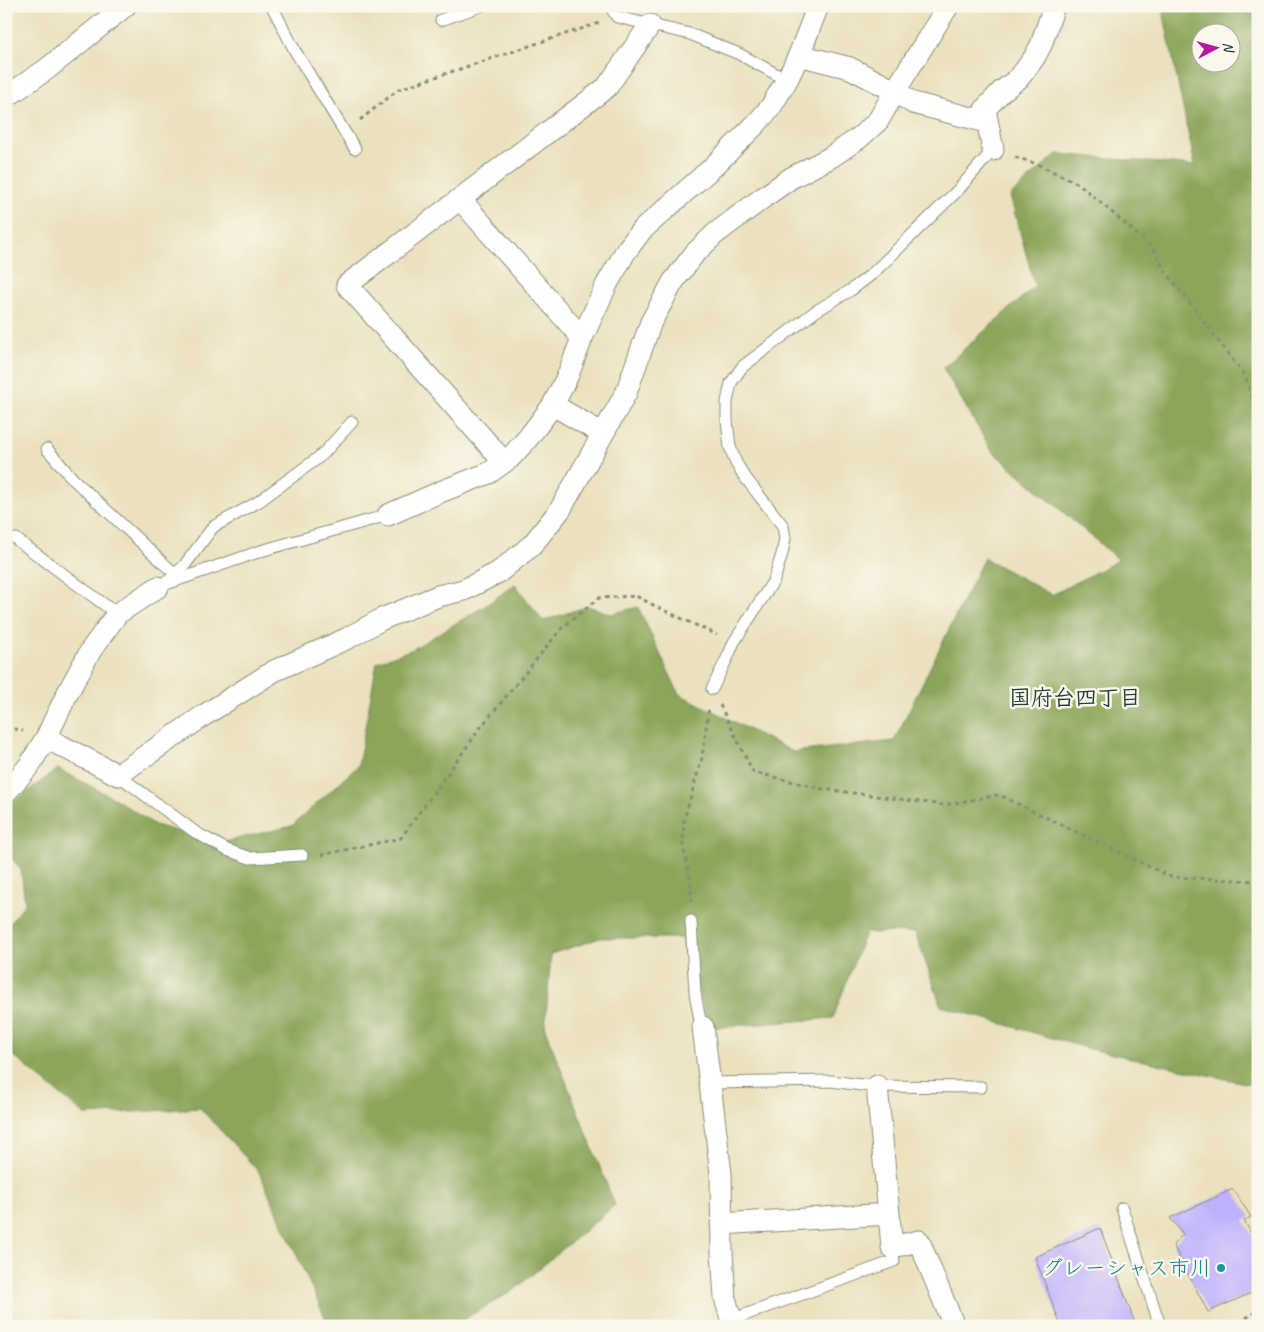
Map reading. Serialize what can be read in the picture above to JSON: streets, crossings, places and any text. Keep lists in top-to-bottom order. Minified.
{"districts":["国府台四丁目"],"places":["グレーシャス市川"],"north":"right"}
